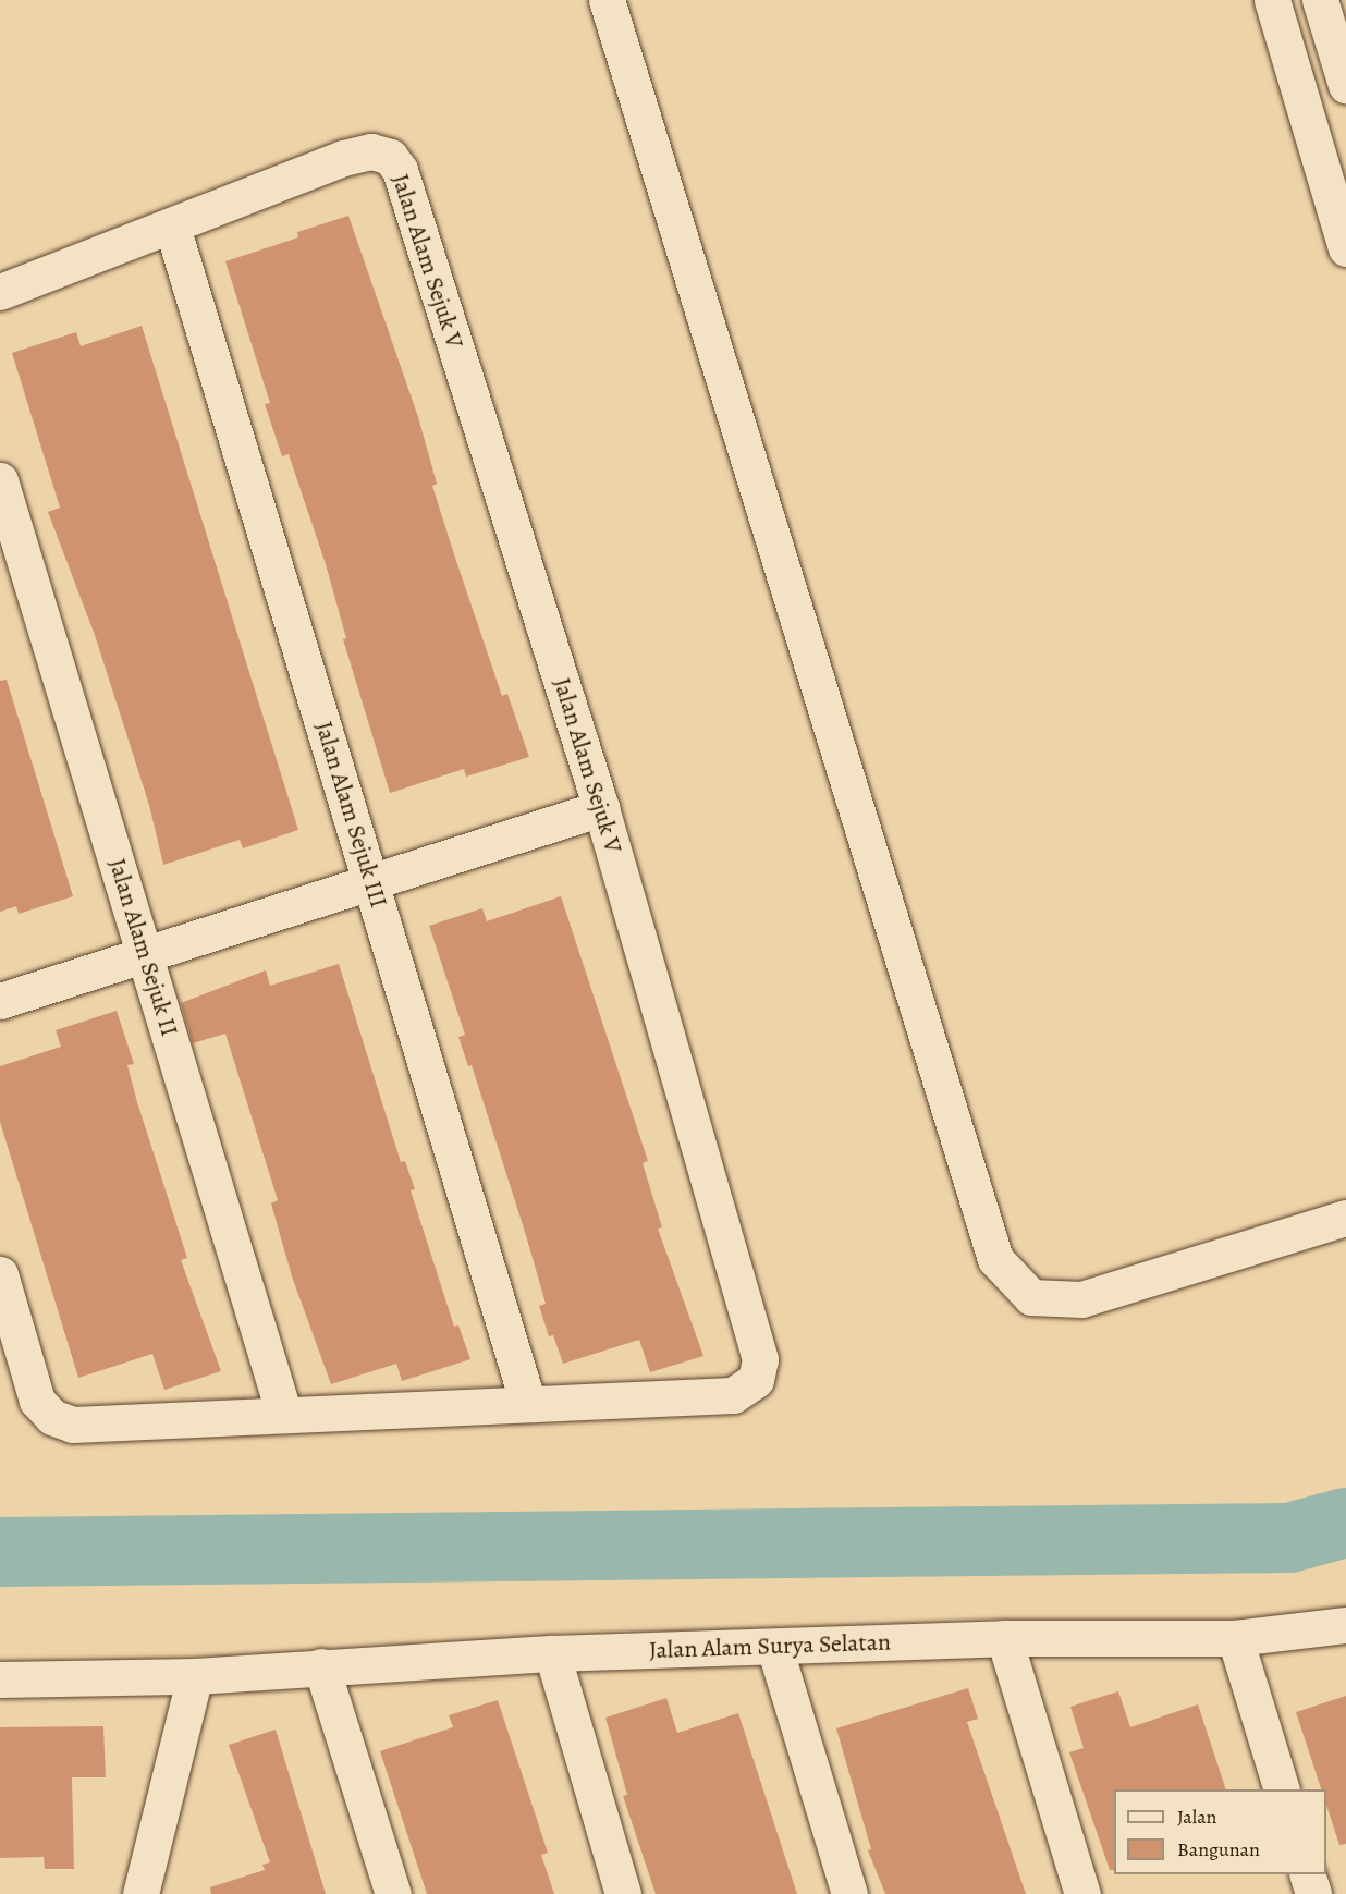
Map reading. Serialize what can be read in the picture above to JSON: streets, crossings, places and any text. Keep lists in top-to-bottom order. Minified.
{"streets":{"street":["Jalan Alam Sejuk V","Jalan Alam Sejuk III","Jalan Alam Sejuk II","Jalan Alam Surya Selatan"]},"crossings":[["Jalan Alam Sejuk V","Jalan Alam Sejuk III"]],"legend":["Jalan","Bangunan"]}
